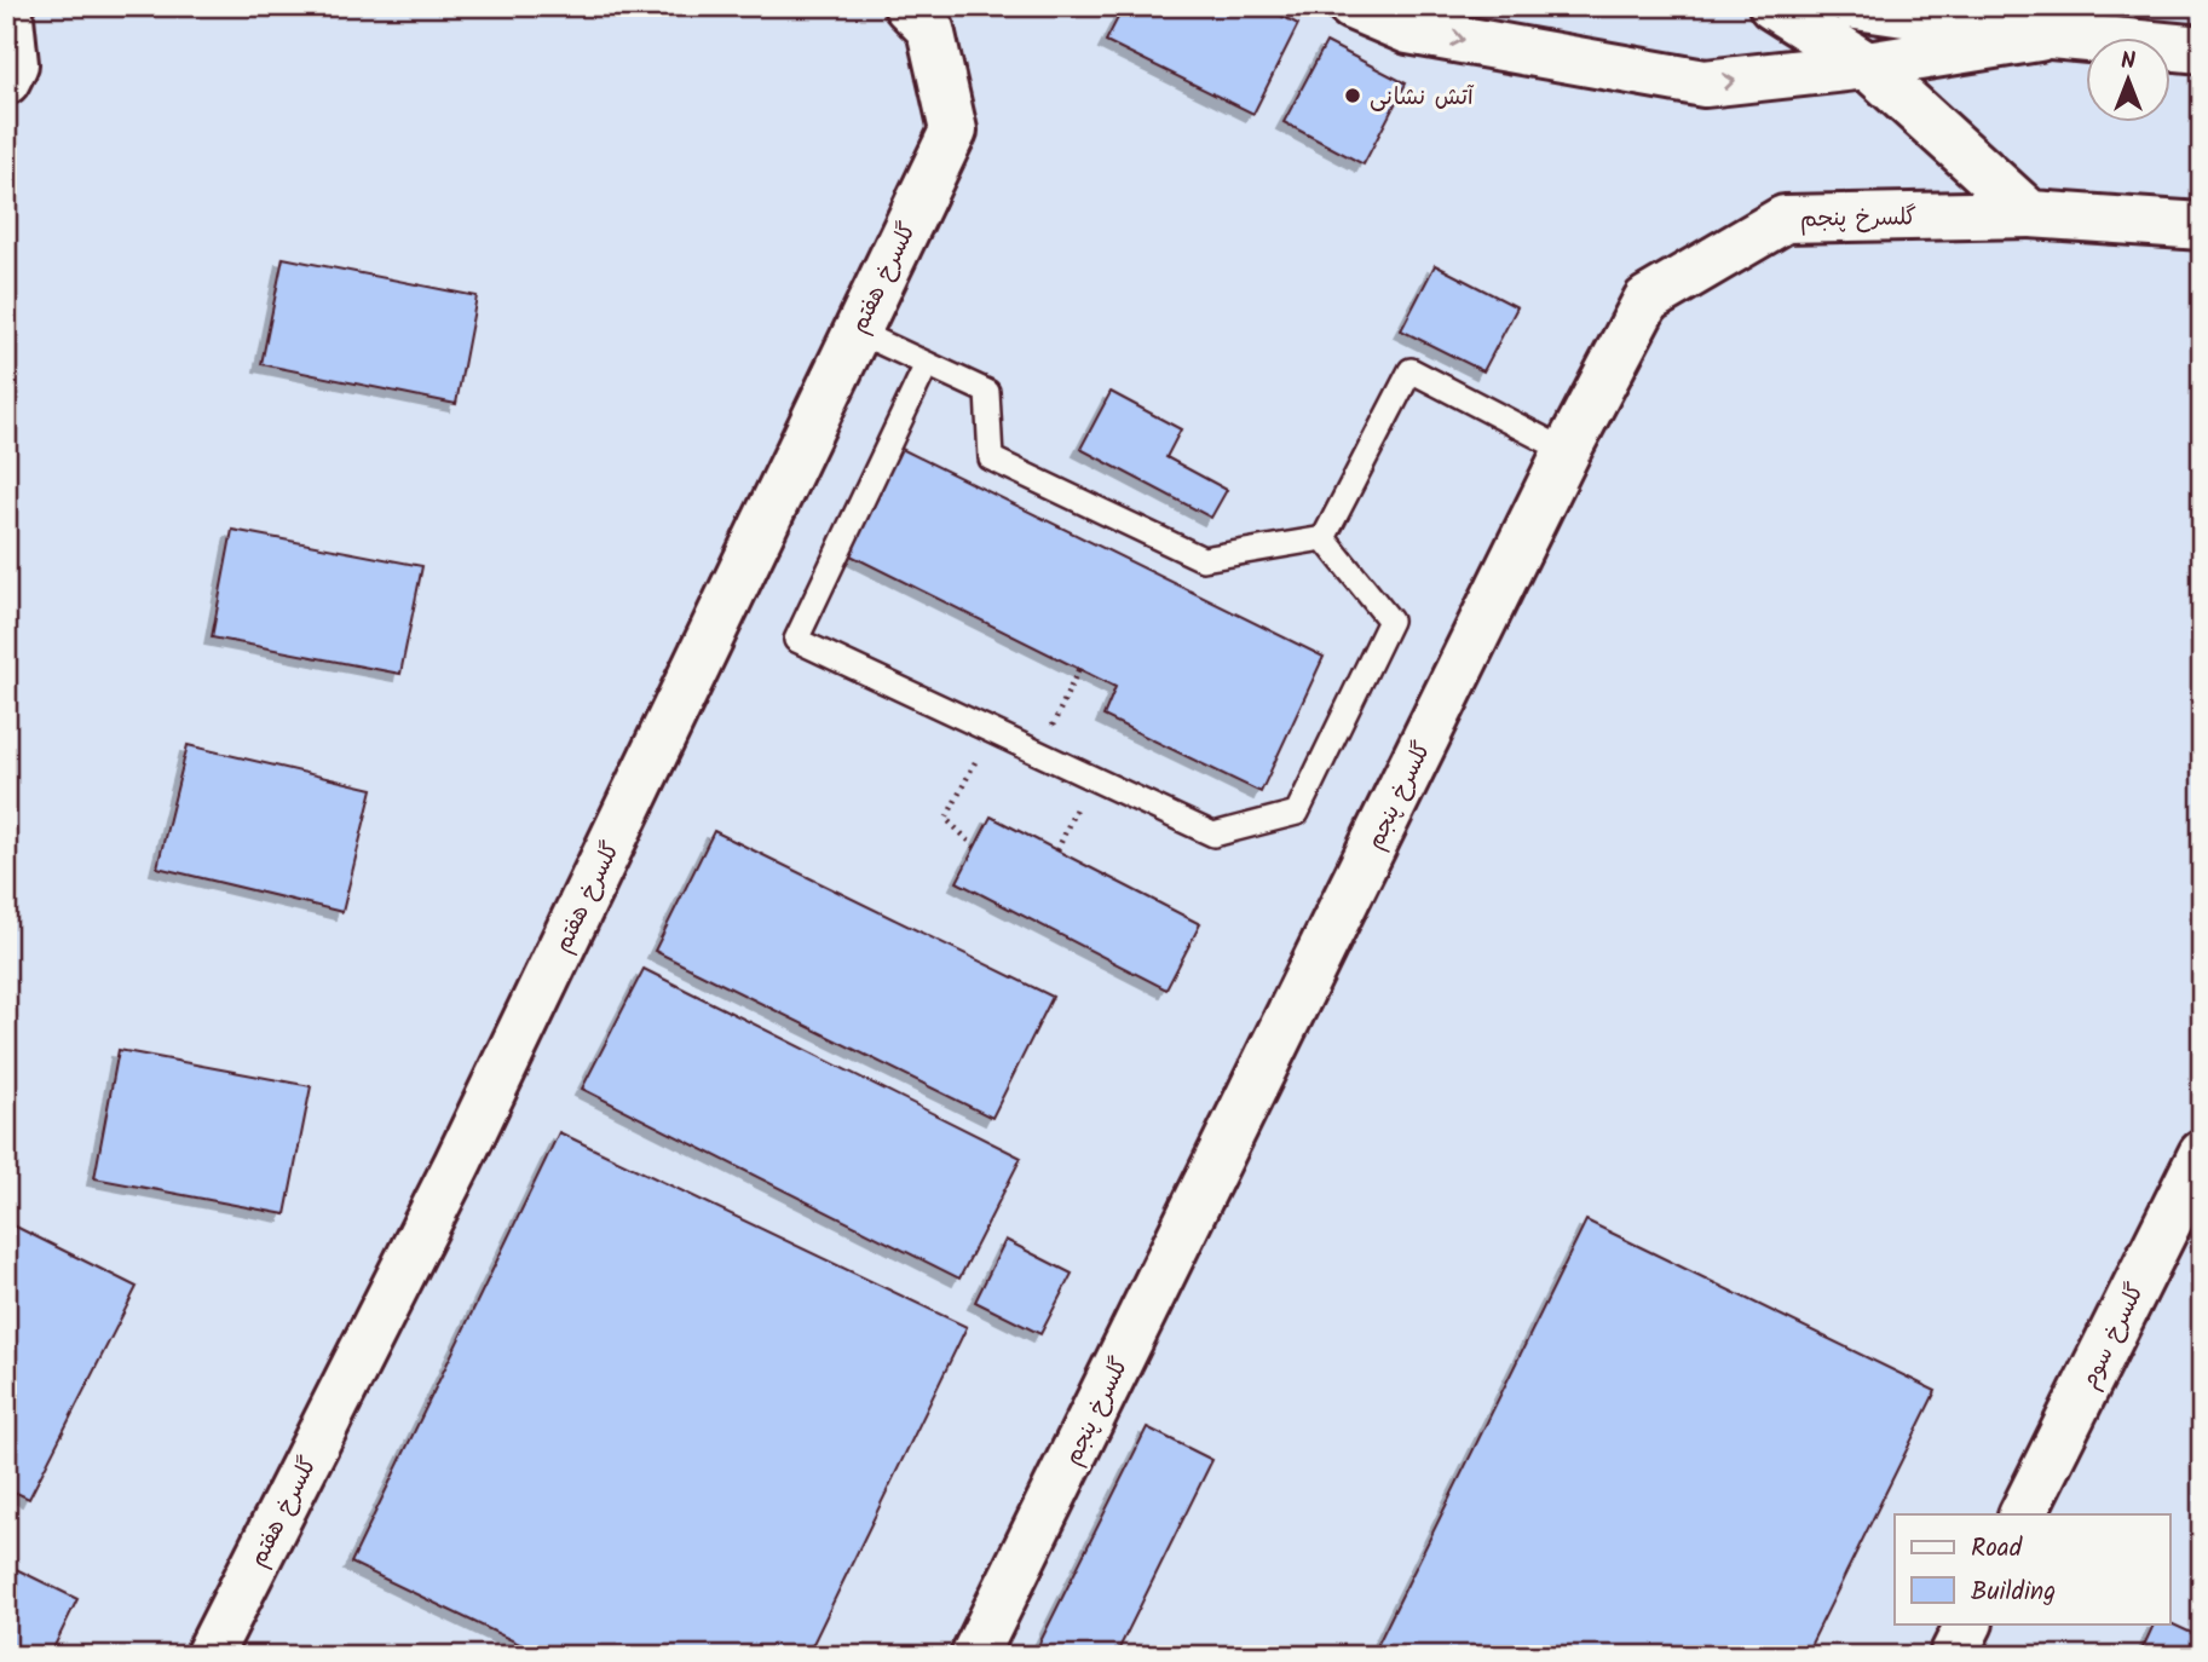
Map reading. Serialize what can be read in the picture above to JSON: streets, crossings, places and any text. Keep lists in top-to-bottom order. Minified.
{"streets":{"street":["گلسرخ پنجم","گلسرخ هفتم","گلسرخ سوم"]},"places":["آتش نشانی"],"legend":["Road","Building"],"north":"top"}
